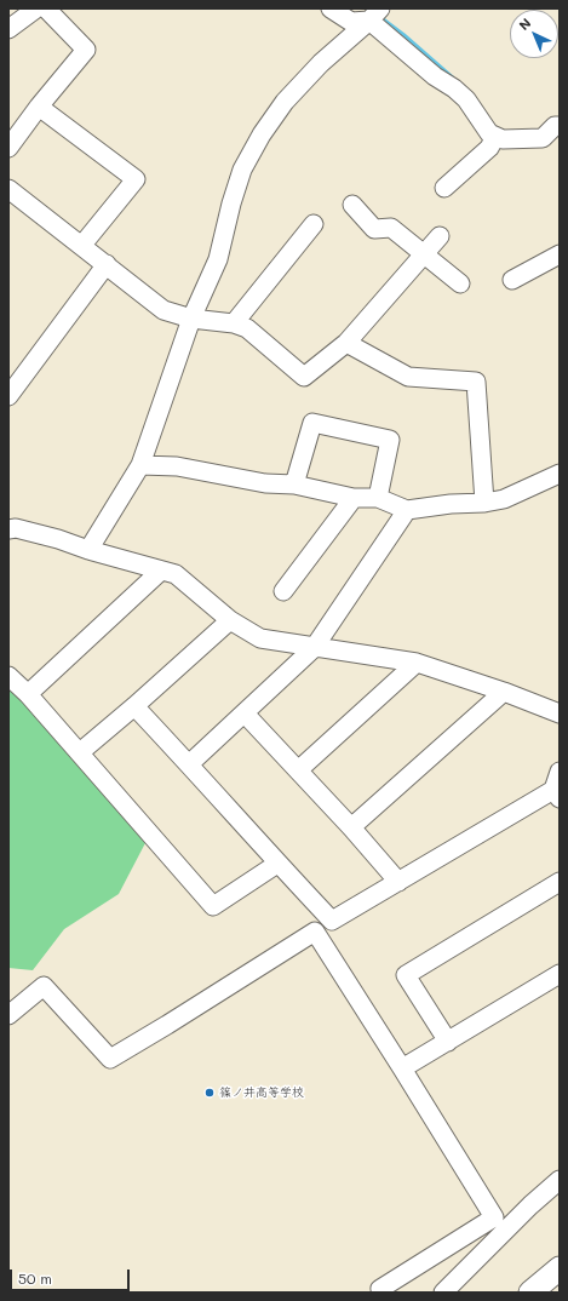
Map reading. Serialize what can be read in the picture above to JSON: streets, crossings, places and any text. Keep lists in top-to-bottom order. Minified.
{"places":["篠ノ井高等学校"],"scale_bar":"50 m","north":"top left"}
